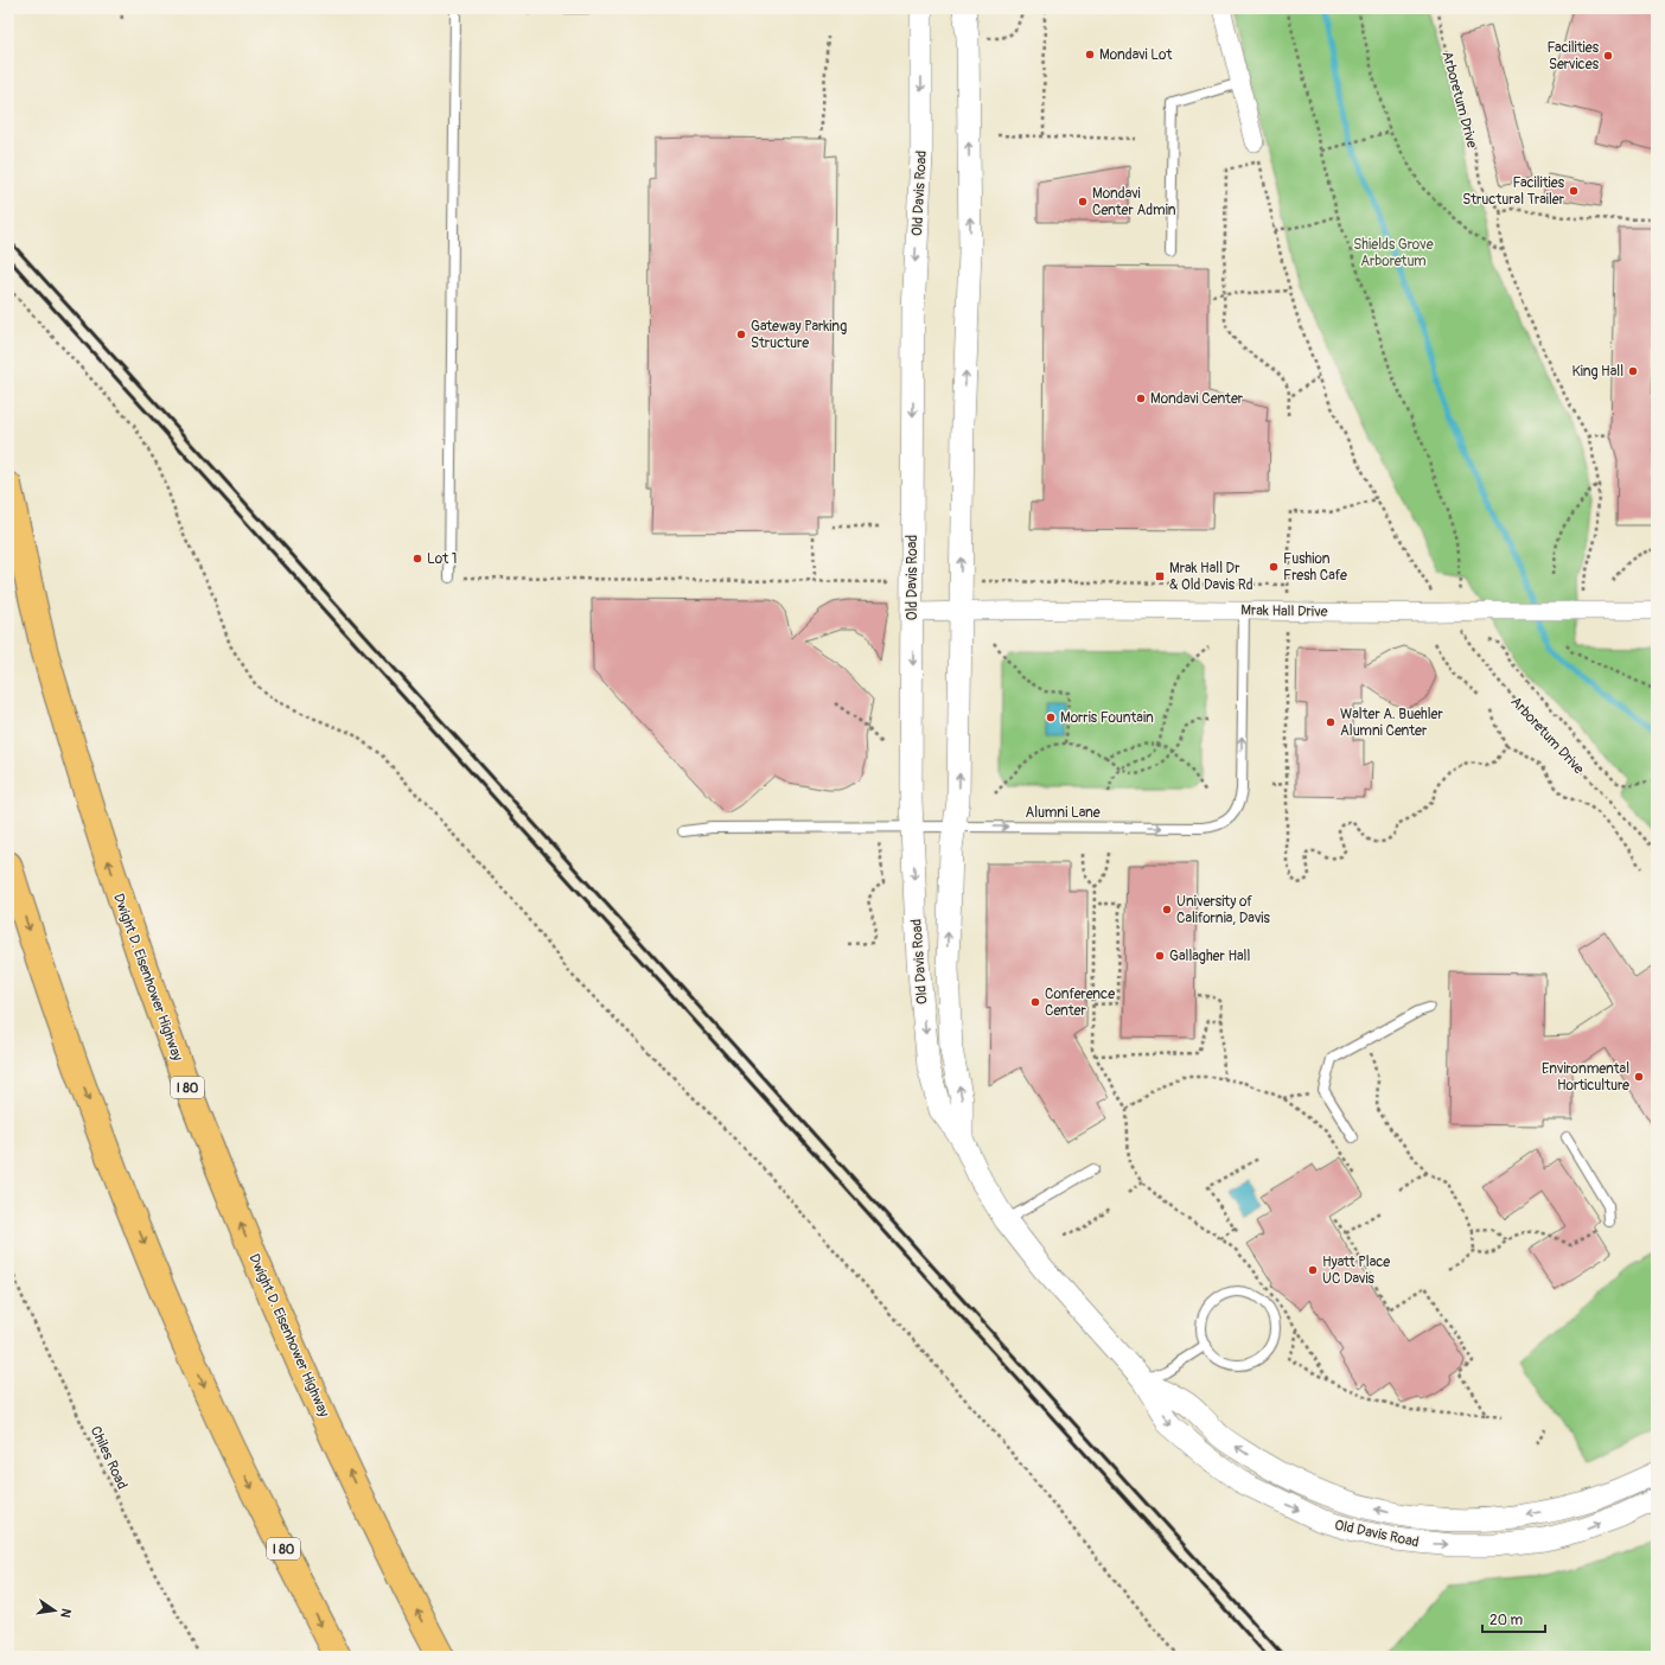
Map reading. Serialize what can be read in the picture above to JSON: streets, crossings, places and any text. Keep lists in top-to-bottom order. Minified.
{"streets":{"highway":["Dwight D. Eisenhower Highway","I 80"],"street":["Old Davis Road","Mrak Hall Drive"],"lane":["Alumni Lane"],"path":["Arboretum Drive","Chiles Road"]},"crossings":[["Arboretum Drive","Mrak Hall Drive"],["Old Davis Road","Mrak Hall Drive"],["Old Davis Road","Alumni Lane"],["Mrak Hall Drive","Alumni Lane"]],"parks":["Shields Grove Arboretum"],"places":{"other":["Mondavi Lot","Facilities Services","Facilities Structural Trailer","Mondavi Center Admin","Gateway Parking Structure","King Hall","Mondavi Center","Lot 1","Fushion Fresh Cafe","Morris Fountain","Walter A. Buehler Alumni Center","University of California, Davis","Gallagher Hall","Conference Center","Environmental Horticulture","Hyatt Place UC Davis"],"transit":["Mrak Hall Dr & Old Davis Rd"]},"scale_bar":"20 m","north":"right"}
